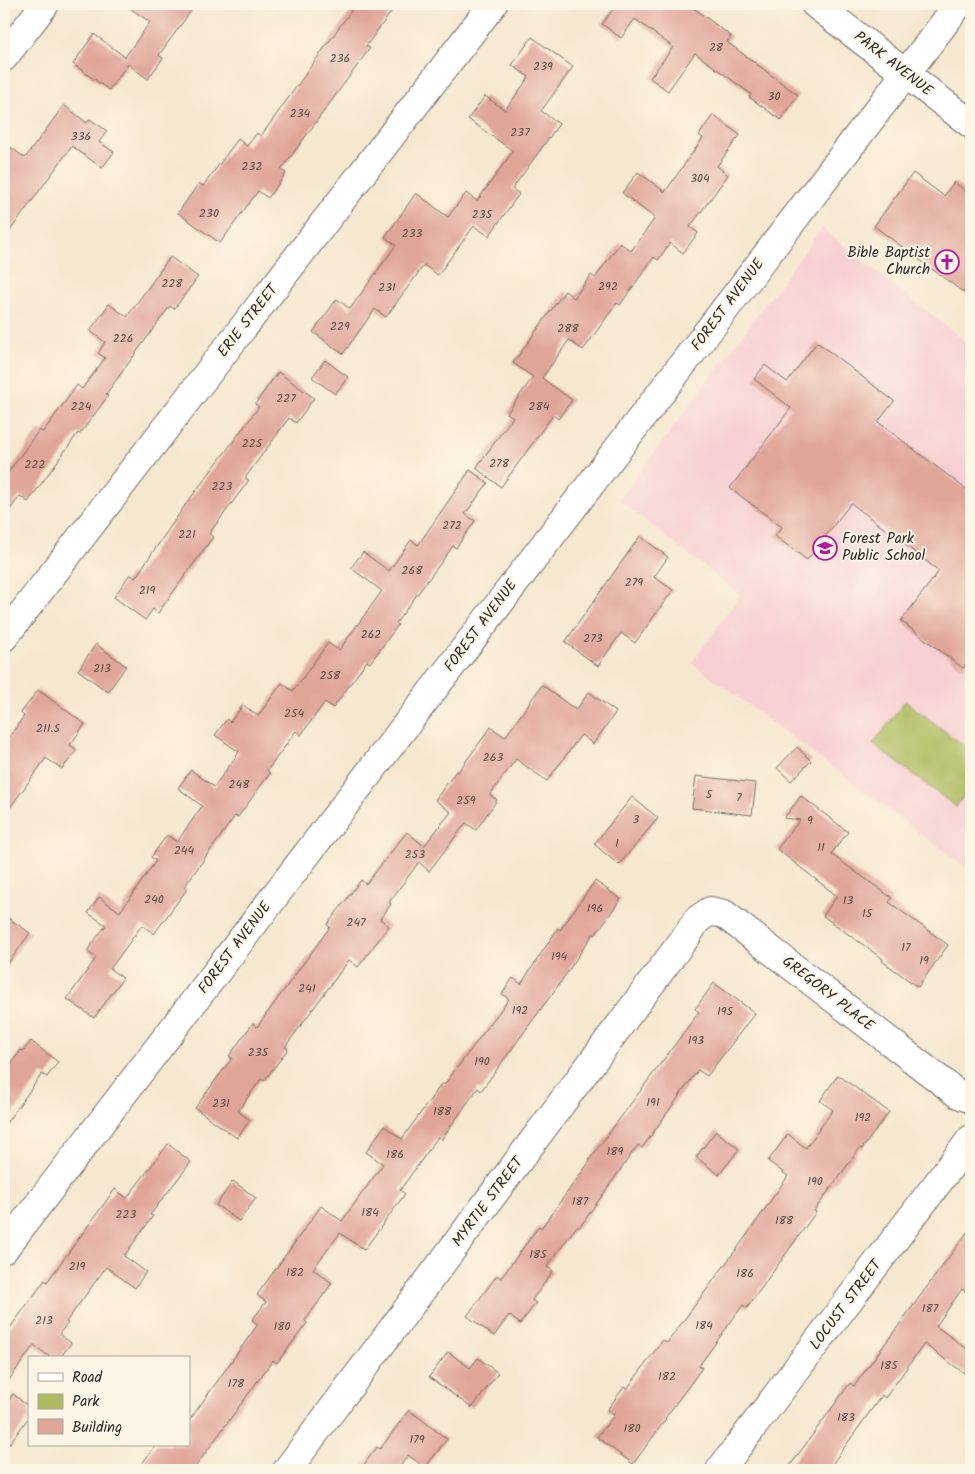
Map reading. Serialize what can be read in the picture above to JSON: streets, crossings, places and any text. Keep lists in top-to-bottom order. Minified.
{"streets":{"street":["PARK AVENUE","FOREST AVENUE","ERIE STREET","GREGORY PLACE","MYRTIE STREET","LOCUST STREET"]},"crossings":[["PARK AVENUE","FOREST AVENUE"],["GREGORY PLACE","MYRTIE STREET"]],"places":{"church":["Bible Baptist Church"],"school or university":["Forest Park Public School"]},"house_numbers":["28","236","239","30","234","237","336","232","304","230","235","233","228","292","231","229","288","226","227","224","284","225","278","222","223","272","221","268","279","219","262","273","213","258","254","211.5","263","248","5","7","259","3","9","1","11","244","253","240","13","196","15","247","17","194","19","241","192","195","193","235","190","191","231","188","192","189","186","190","187","184","223","188","185","219","182","186","187","213","184","180","185","182","178","183","180","179"],"legend":["Road","Park","Building"]}
